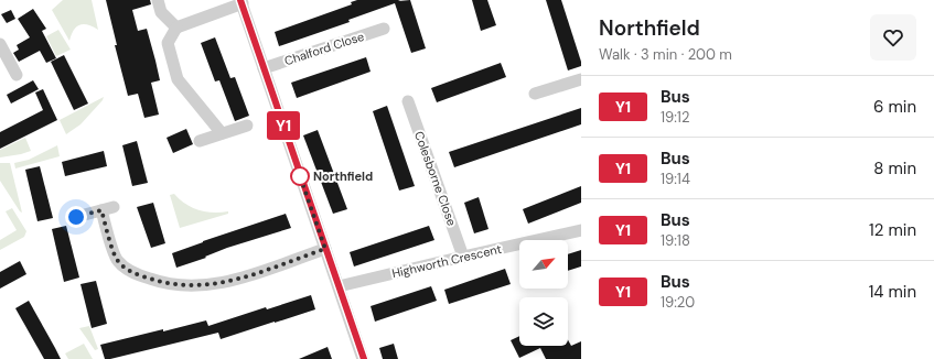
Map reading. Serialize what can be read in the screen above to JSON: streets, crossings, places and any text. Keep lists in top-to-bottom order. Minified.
{"streets":{"street":["Chalford Close","Colesborne Close","Highworth Crescent"]},"crossings":[["Colesborne Close","Highworth Crescent"]],"places":["Northfield"],"lines":["bus line Y1"],"north":"top right","page":{"on_map":"Y1","heading":["Northfield","Walk · 3 min · 200 m"],"list":[{"mark":"Y1","name":"Bus","note":"19:12","value":"6 min"},{"mark":"Y1","name":"Bus","note":"19:14","value":"8 min"},{"mark":"Y1","name":"Bus","note":"19:18","value":"12 min"},{"mark":"Y1","name":"Bus","note":"19:20","value":"14 min"}]}}
